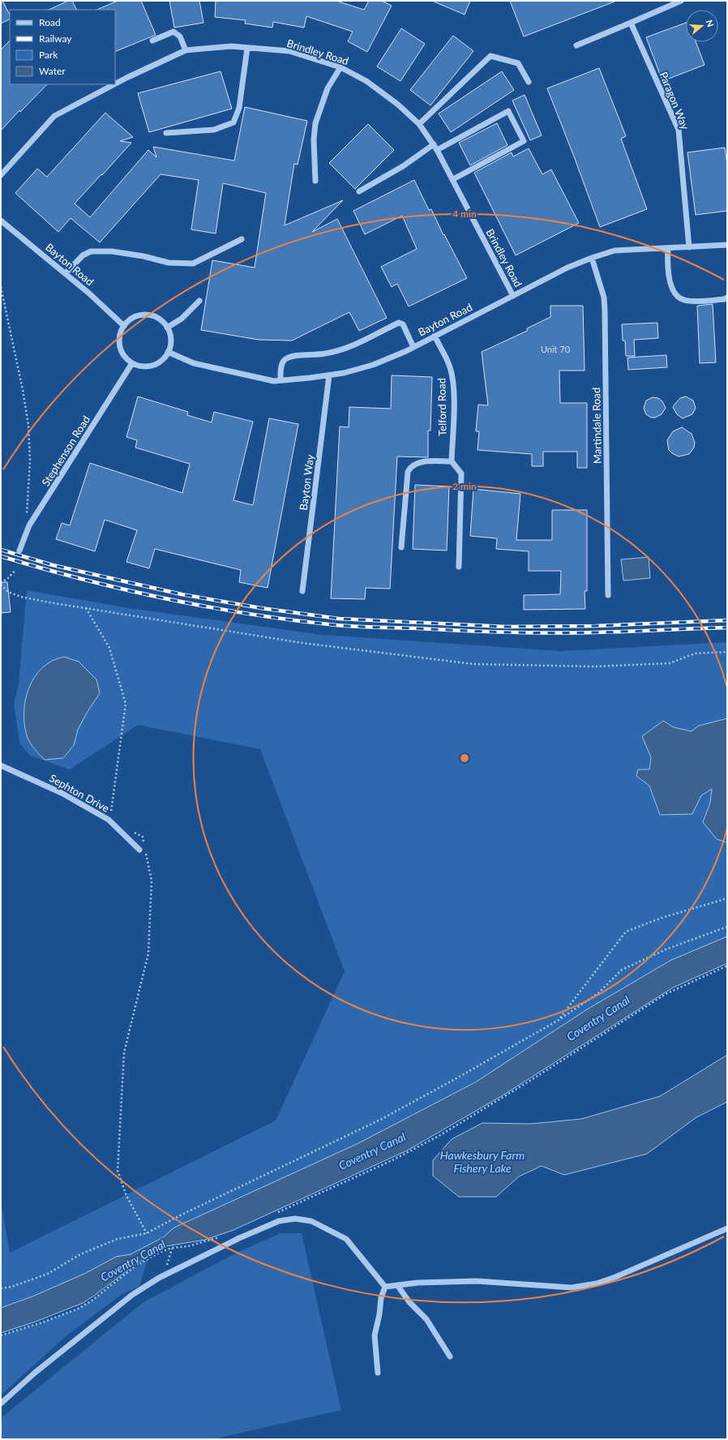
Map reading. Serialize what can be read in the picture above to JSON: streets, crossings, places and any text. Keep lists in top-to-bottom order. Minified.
{"streets":{"street":["Brindley Road","Paragon Way","Bayton Road","Telford Road","Martindale Road","Stephenson Road","Bayton Way","Sephton Drive"]},"crossings":[["Brindley Road","Bayton Road"],["Paragon Way","Bayton Road"],["Bayton Road","Telford Road"],["Bayton Road","Martindale Road"],["Bayton Road","Stephenson Road"],["Bayton Road","Bayton Way"]],"water":["Coventry Canal","Hawkesbury Farm Fishery Lake"],"house_numbers":["Unit 70"],"legend":["Road","Railway","Park","Water"],"north":"right","rings":["4 min","2 min"]}
